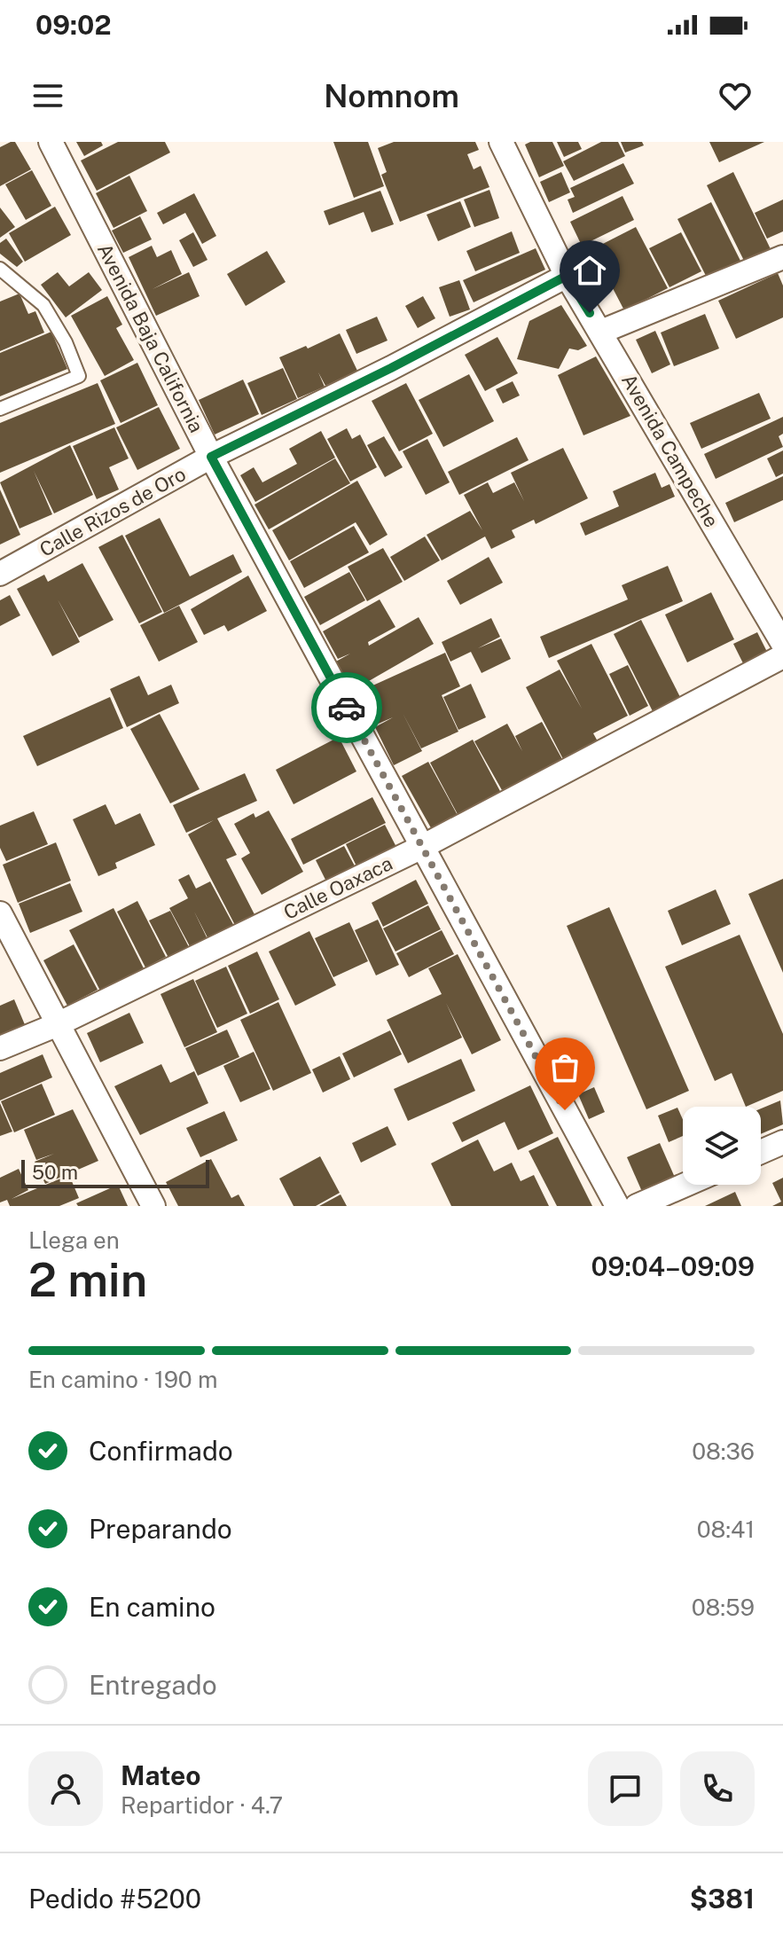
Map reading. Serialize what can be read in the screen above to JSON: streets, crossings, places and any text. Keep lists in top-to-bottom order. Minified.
{"streets":{"street":["Avenida Baja California","Avenida Campeche","Calle Rizos de Oro","Calle Oaxaca"]},"crossings":[["Avenida Baja California","Calle Rizos de Oro"],["Avenida Baja California","Calle Oaxaca"],["Avenida Campeche","Calle Rizos de Oro"]],"scale_bar":"50 m","page":{"status":"09:02","header":"Nomnom","scale":"50 m","heading":["2 min","Llega en","09:04–09:09"],"panel":["Mateo","Repartidor · 4.7","Pedido #5200","$381"],"bar":"En camino · 190 m","list":[["Confirmado","08:36"],["Preparando","08:41"],["En camino","08:59"],"Entregado"]}}
